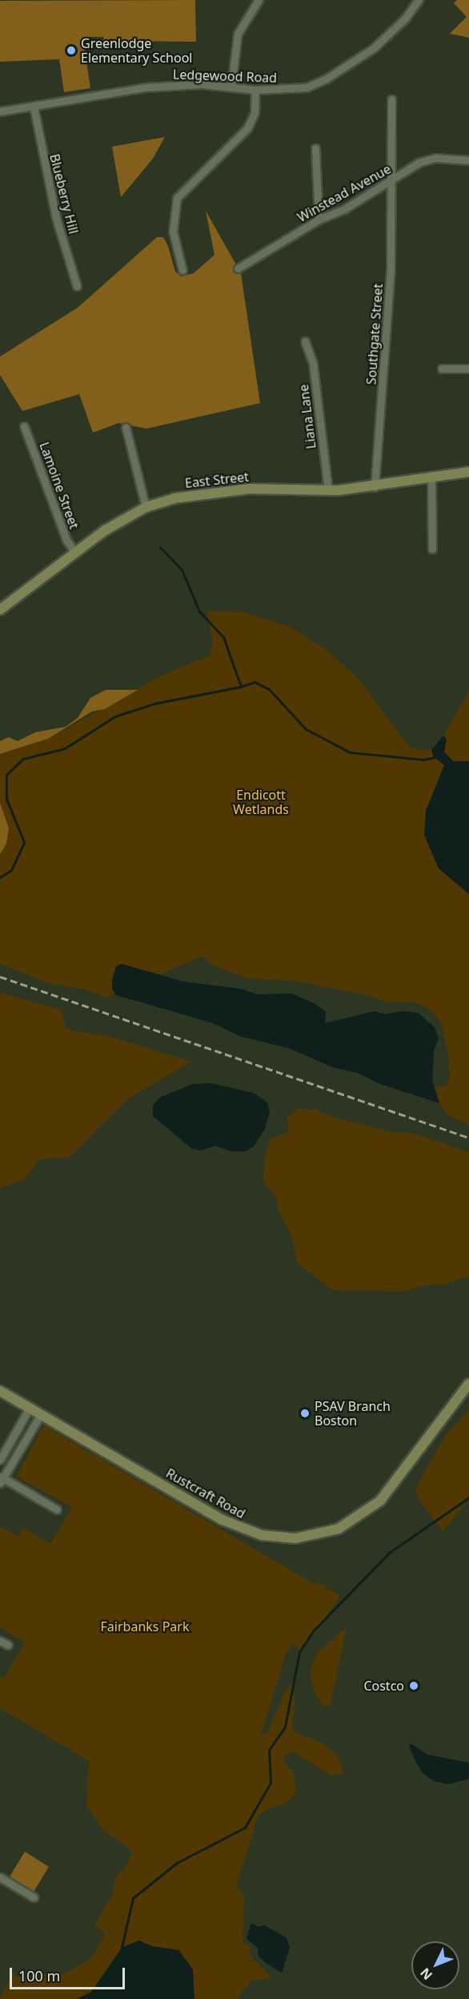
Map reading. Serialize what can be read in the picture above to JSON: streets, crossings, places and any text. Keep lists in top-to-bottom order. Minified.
{"streets":{"main road":["East Street","Rustcraft Road"],"street":["Ledgewood Road","Winstead Avenue","Blueberry Hill","Southgate Street","Liana Lane","Lamoine Street"]},"crossings":[["Ledgewood Road","Blueberry Hill"],["Winstead Avenue","Southgate Street"],["Southgate Street","East Street"],["Liana Lane","East Street"],["East Street","Lamoine Street"]],"parks":["Endicott Wetlands","Fairbanks Park"],"places":["Greenlodge Elementary School","PSAV Branch Boston","Costco"],"scale_bar":"100 m","north":"bottom left"}
